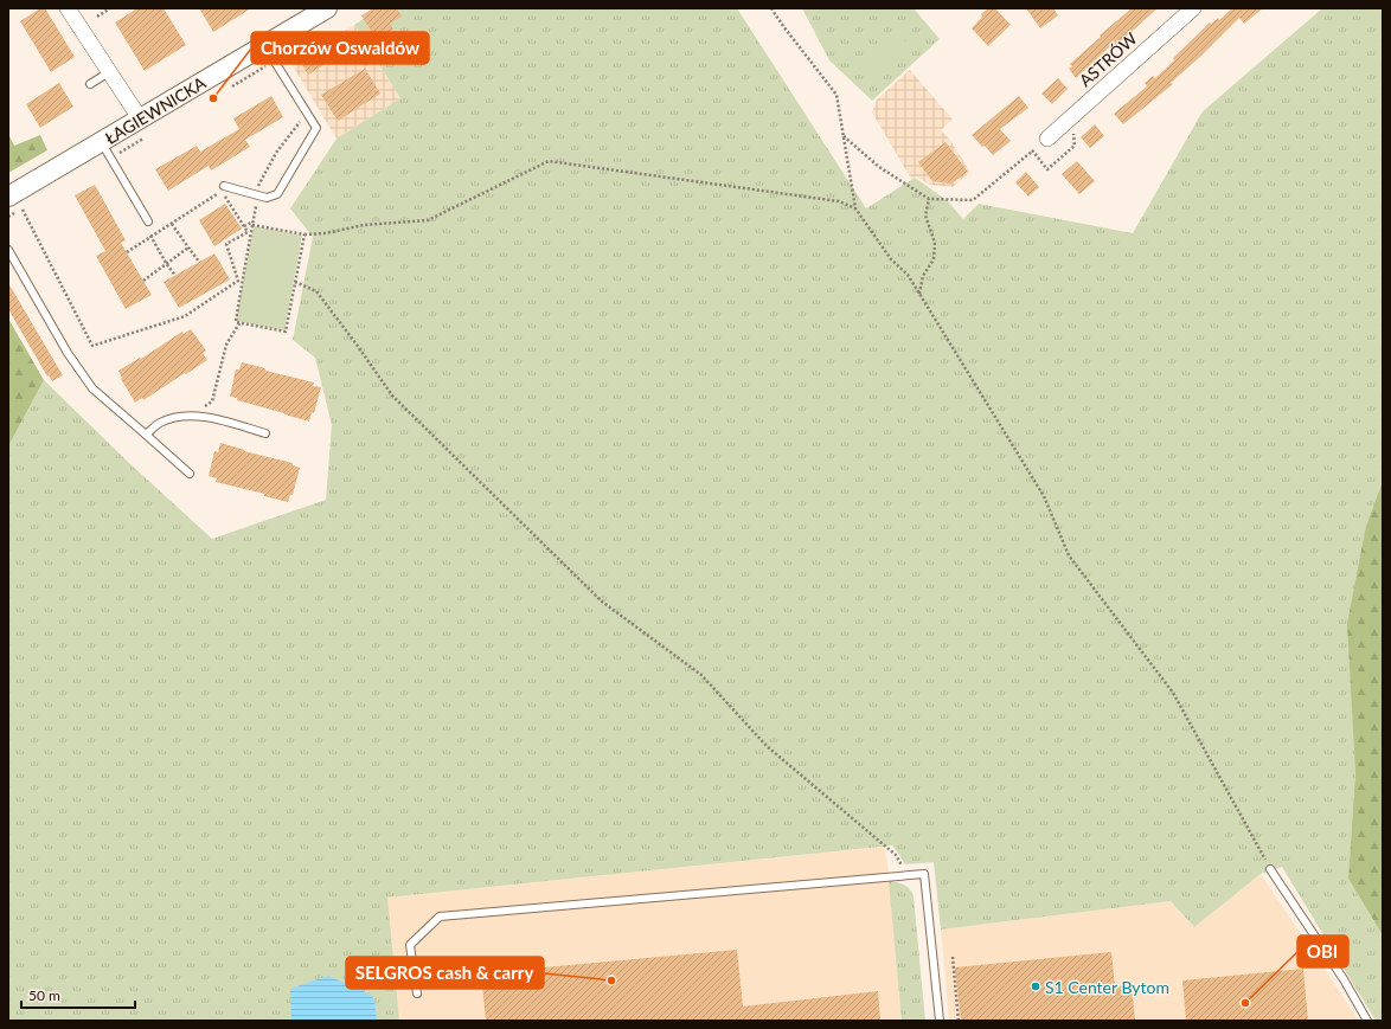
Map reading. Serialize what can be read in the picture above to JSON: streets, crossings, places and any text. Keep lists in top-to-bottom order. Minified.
{"streets":{"street":["ASTRÓW","ŁAGIEWNICKA"]},"places":["Chorzów Oswaldów","SELGROS cash & carry","S1 Center Bytom","OBI"],"scale_bar":"50 m"}
